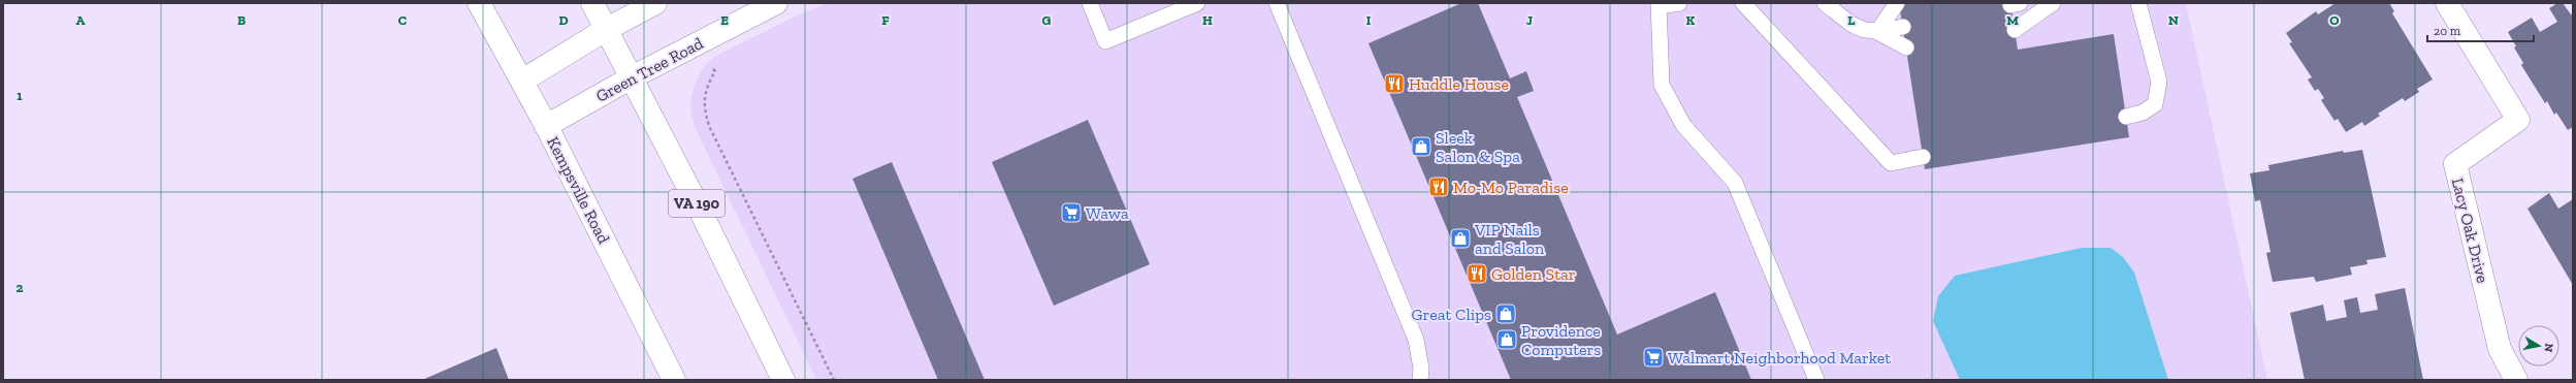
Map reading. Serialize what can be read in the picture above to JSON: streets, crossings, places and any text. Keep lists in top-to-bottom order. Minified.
{"streets":{"main road":["Green Tree Road","Kempsville Road","VA 190","Lacy Oak Drive"]},"crossings":[["Green Tree Road","Kempsville Road"],["Green Tree Road","VA 190"]],"places":{"restaurant":["Huddle House","Mo-Mo Paradise","Golden Star"],"shop":["Sleek Salon & Spa","VIP Nails and Salon","Great Clips","Providence Computers"],"supermarket":["Wawa","Walmart Neighborhood Market"]},"scale_bar":"20 m","north":"right","grid":{"columns":["A","B","C","D","E","F","G","H","I","J","K","L","M","N","O"],"rows":["1","2"]}}
